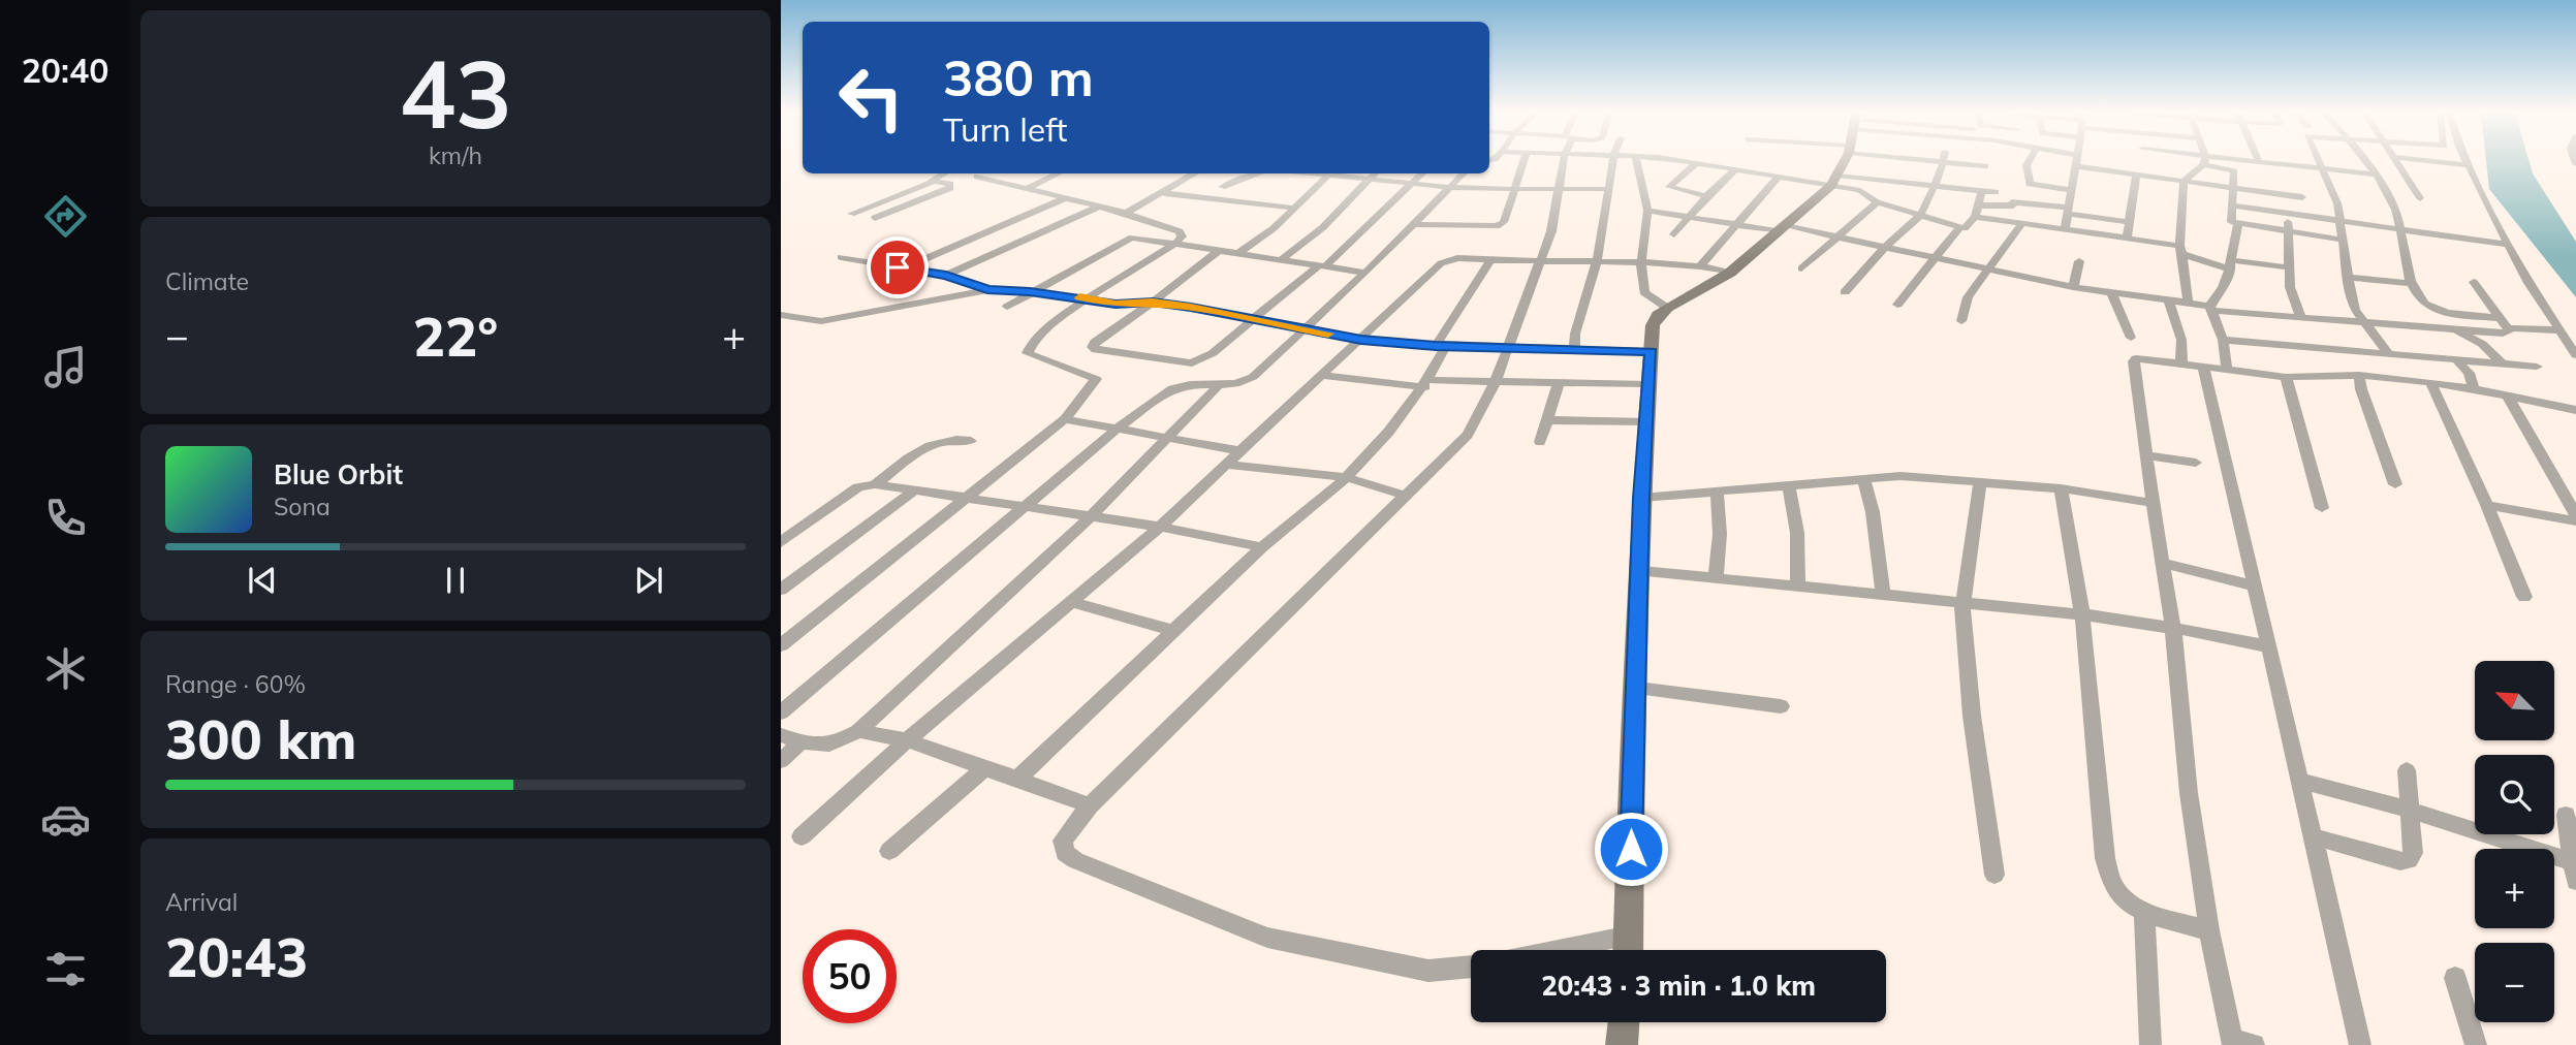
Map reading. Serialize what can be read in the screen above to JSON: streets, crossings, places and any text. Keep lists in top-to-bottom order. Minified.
{"north":"top left","page":{"tabs":"20:40","tile":[["43","km/h"],"Climate",["Range · 60%","300 km"],["Arrival","20:43"]],"turn":["380 m","Turn left"],"heat":["−","22°","+"],"song":["Blue Orbit","Sona"],"map_buttons":["+","−"],"limit":"50","trip":"20:43 · 3 min · 1.0 km"}}
